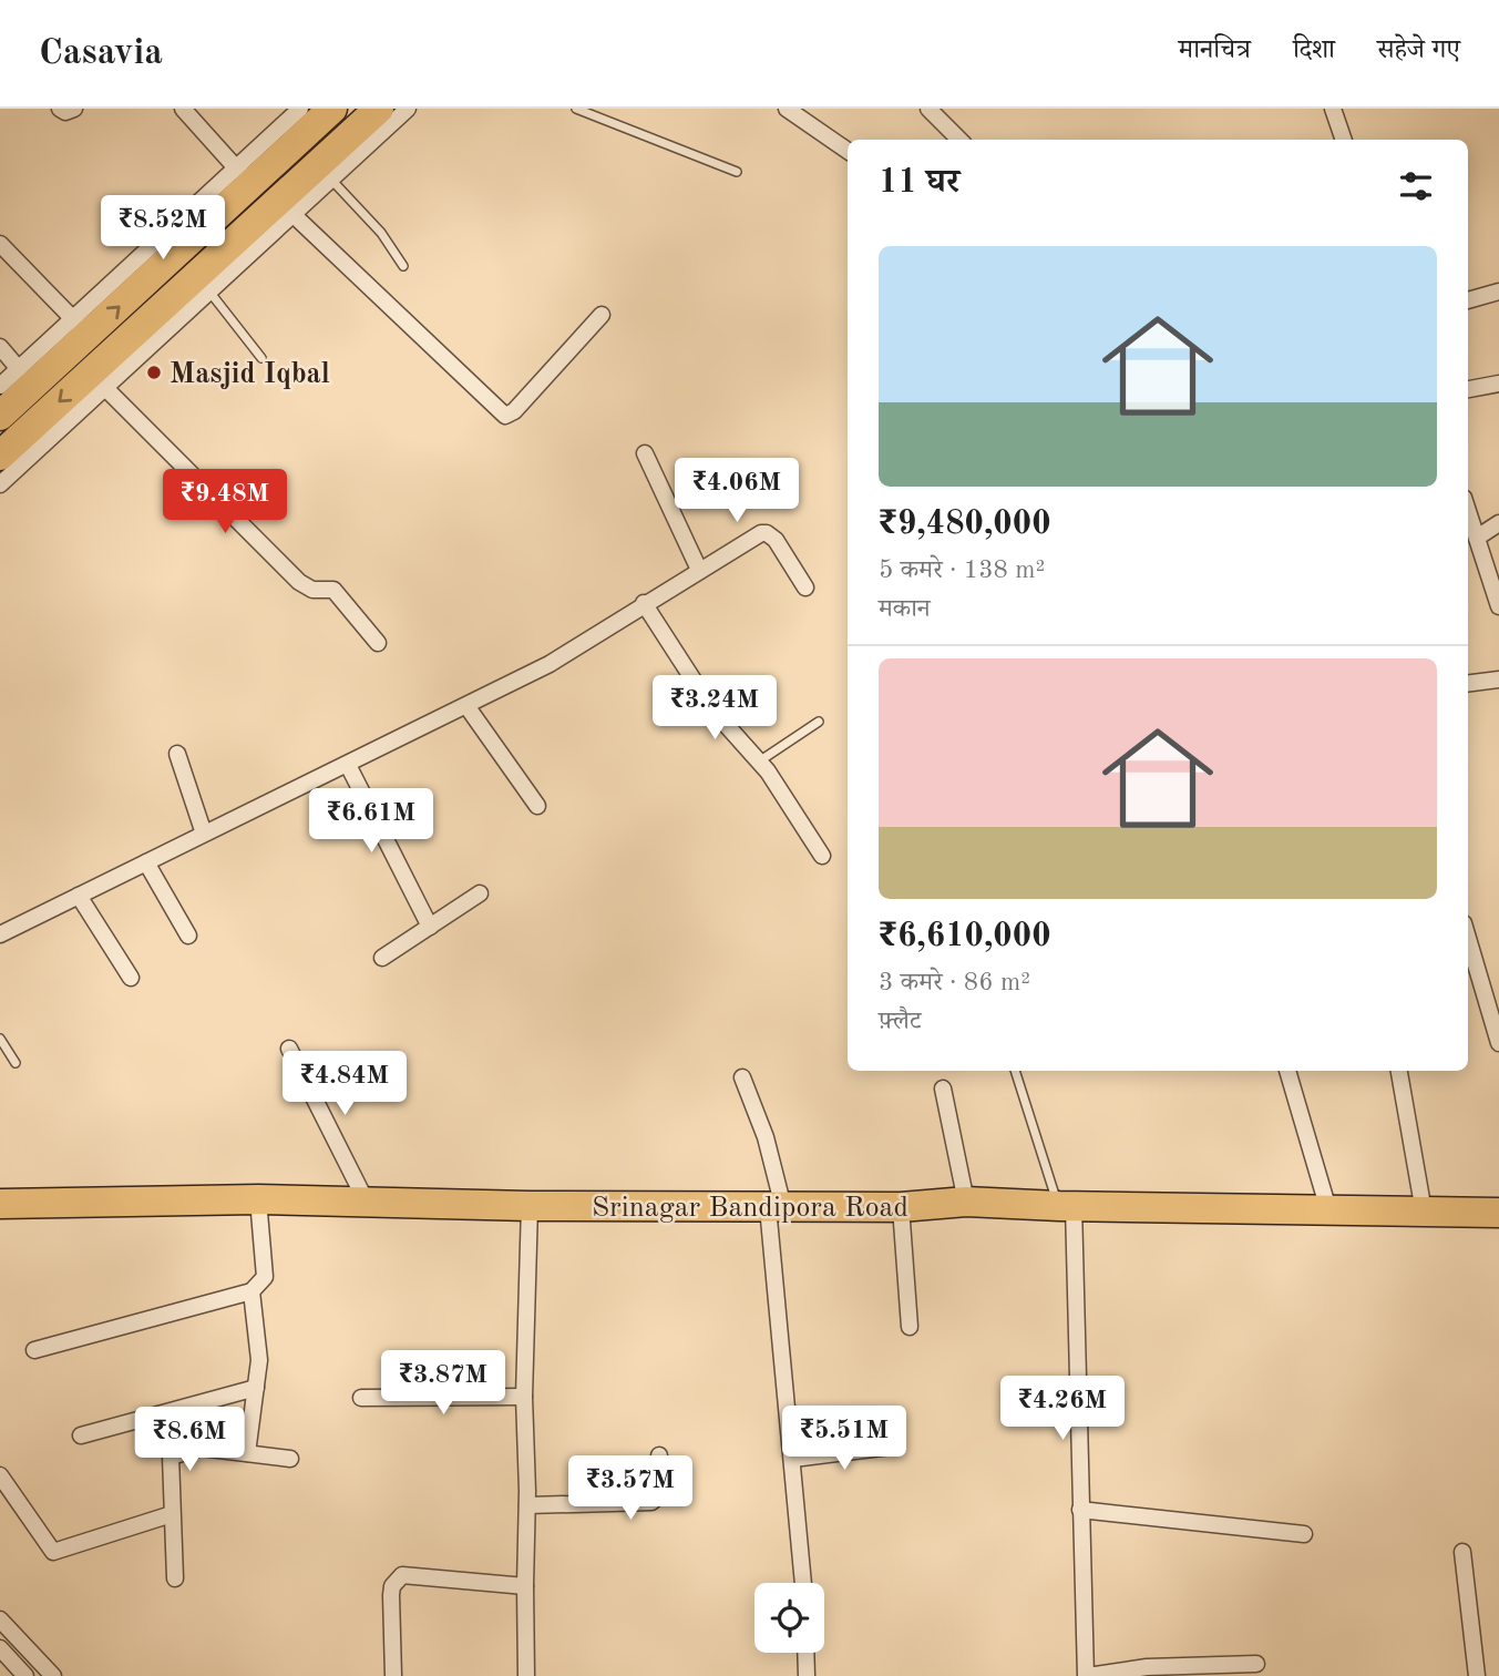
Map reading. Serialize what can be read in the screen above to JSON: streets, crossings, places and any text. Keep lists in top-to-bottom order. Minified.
{"streets":{"highway":["Srinagar Bandipora Road"]},"places":["Masjid Iqbal"],"page":{"header":"Casavia","nav":["मानचित्र","दिशा","सहेजे गए"],"heading":"11 घर","price":["₹8.52M","₹4.06M","₹9.48M","₹3.24M","₹6.61M","₹4.84M","₹3.87M","₹4.26M","₹5.51M","₹8.6M","₹3.57M"],"list":[{"name":"₹9,480,000","note":"5 कमरे · 138 m² · मकान"},{"name":"₹6,610,000","note":"3 कमरे · 86 m² · फ़्लैट"}]}}
